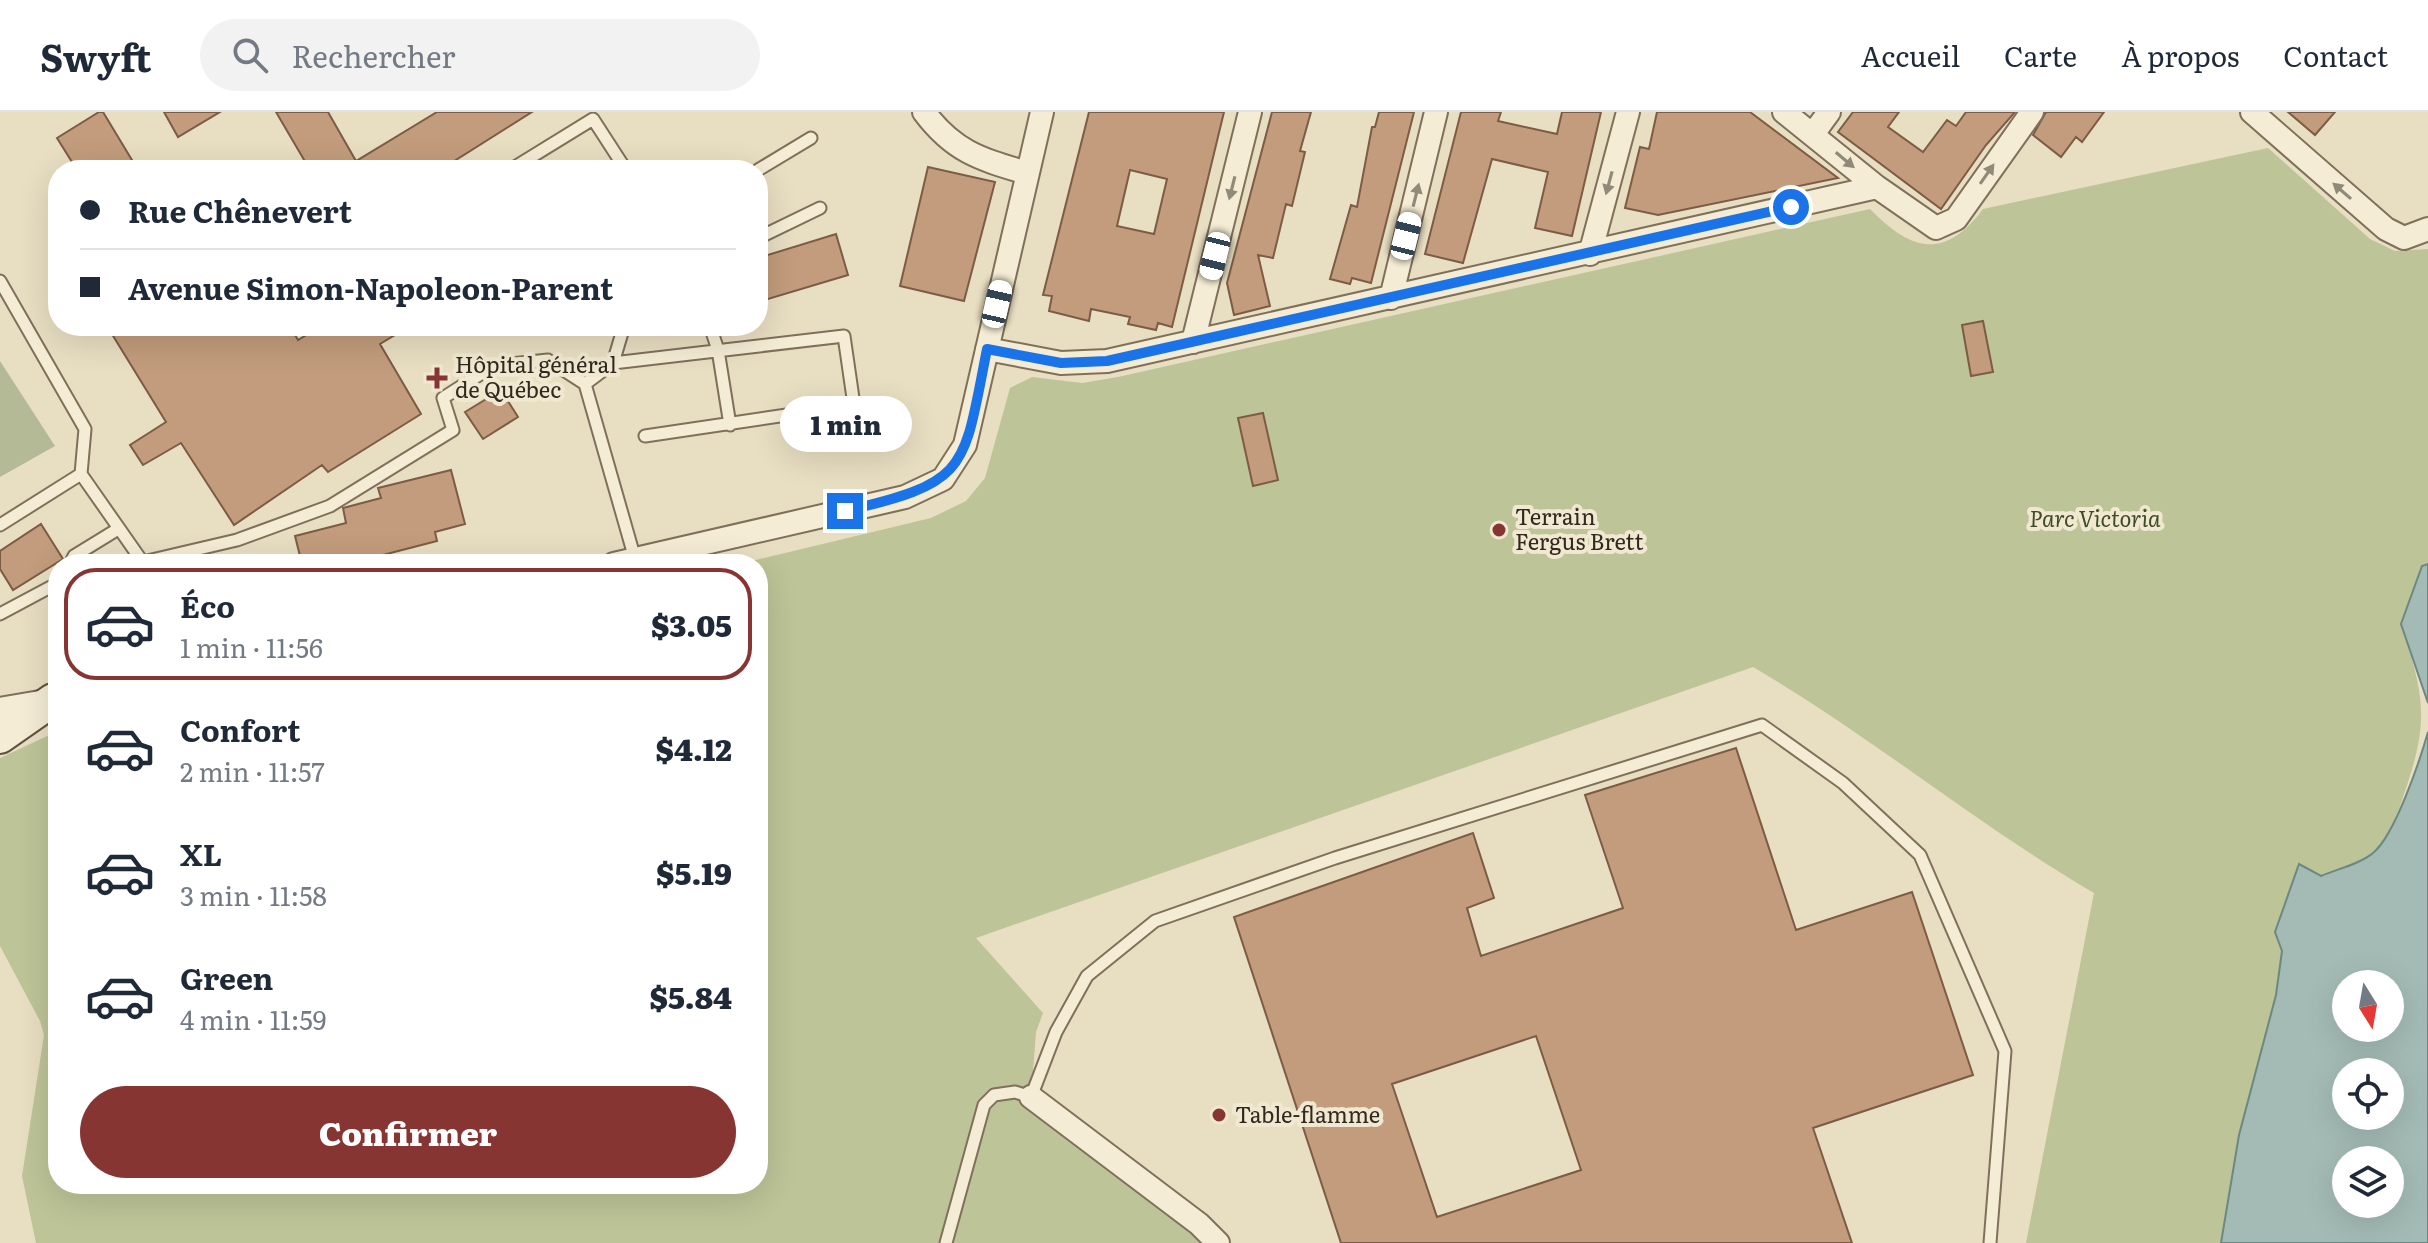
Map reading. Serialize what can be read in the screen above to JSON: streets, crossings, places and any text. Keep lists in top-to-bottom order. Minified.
{"parks":["Parc Victoria"],"places":{"health":["Hôpital général de Québec"],"other":["Terrain Fergus Brett","Table-flamme"]},"north":"bottom","page":{"header":"Swyft","search":"Rechercher","nav":["Accueil","Carte","À propos","Contact"],"banner":["Rue Chênevert","Avenue Simon-Napoleon-Parent"],"bubble":"1 min","list":[{"name":"Éco","note":"1 min · 11:56","value":"$3.05"},{"name":"Confort","note":"2 min · 11:57","value":"$4.12"},{"name":"XL","note":"3 min · 11:58","value":"$5.19"},{"name":"Green","note":"4 min · 11:59","value":"$5.84"}],"buttons":"Confirmer"}}
